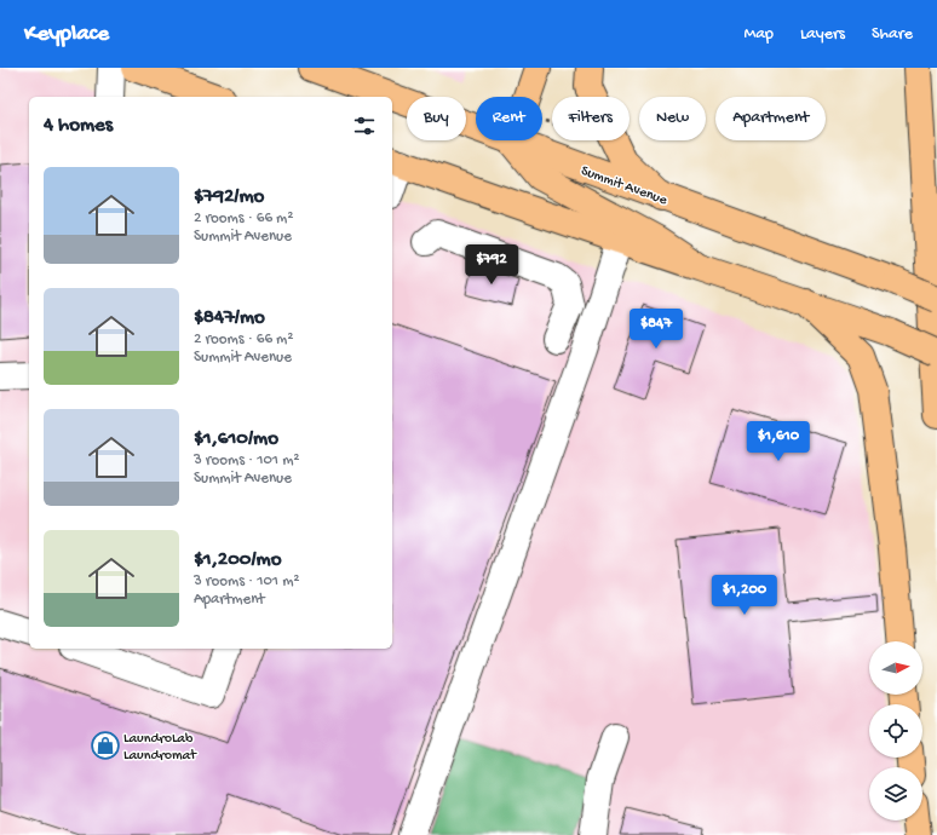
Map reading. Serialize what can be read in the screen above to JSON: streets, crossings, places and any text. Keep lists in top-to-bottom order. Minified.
{"streets":{"main road":["Summit Avenue"]},"places":{"shop":["LaundroLab Laundromat"]},"north":"right","page":{"header":"Keyplace","nav":["Map","Layers","Share"],"chip":["Buy","Rent","Filters","New","Apartment"],"heading":"4 homes","list":[{"name":"$792/mo","note":"2 rooms · 66 m² · Summit Avenue"},{"name":"$847/mo","note":"2 rooms · 66 m² · Summit Avenue"},{"name":"$1,610/mo","note":"3 rooms · 101 m² · Summit Avenue"},{"name":"$1,200/mo","note":"3 rooms · 101 m² · Apartment"}],"price":["$792","$847","$1,610","$1,200"]}}
